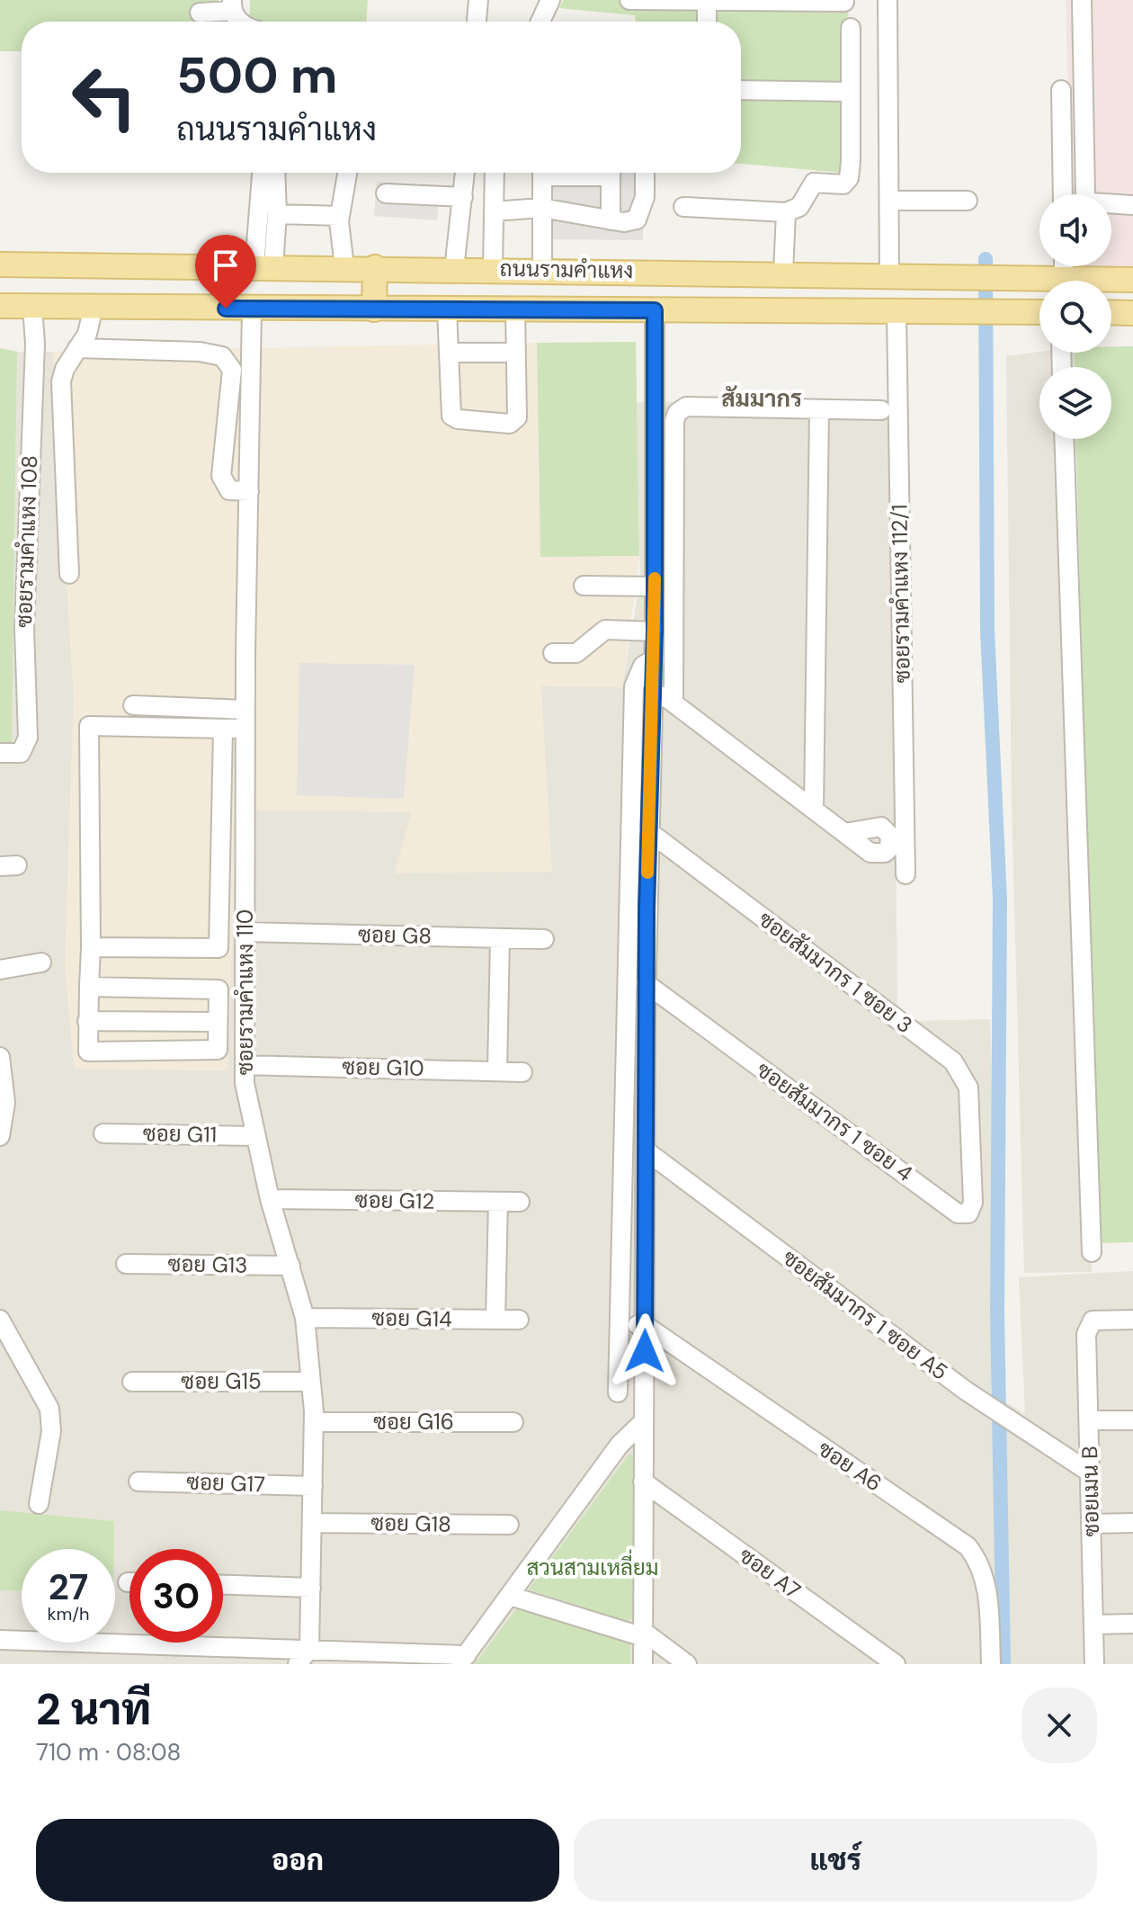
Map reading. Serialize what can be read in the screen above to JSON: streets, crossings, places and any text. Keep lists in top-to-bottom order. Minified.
{"streets":{"main road":["ถนนรามคำแหง"],"street":["ซอยรามคำแหง 108","ซอยรามคำแหง 112/1","ซอย G8","ซอยสัมมากร 1 ซอย 3","ซอยรามคำแหง 110","ซอย G10","ซอยสัมมากร 1 ซอย 4","ซอย G11","ซอย G12","ซอย G13","ซอยสัมมากร 1 ซอย A5","ซอย G14","ซอย G15","ซอย G16","ซอย A6","ซอย G17","ซอยเมน B","ซอย G18","ซอย A7"]},"crossings":[["ถนนรามคำแหง","ซอยรามคำแหง 108"],["ถนนรามคำแหง","ซอยรามคำแหง 112/1"],["ถนนรามคำแหง","ซอยรามคำแหง 110"],["ซอย G8","ซอยรามคำแหง 110"],["ซอยสัมมากร 1 ซอย 3","ซอยสัมมากร 1 ซอย 4"],["ซอยรามคำแหง 110","ซอย G10"],["ซอยรามคำแหง 110","ซอย G11"],["ซอยรามคำแหง 110","ซอย G12"],["ซอยรามคำแหง 110","ซอย G13"],["ซอยรามคำแหง 110","ซอย G14"],["ซอยรามคำแหง 110","ซอย G15"],["ซอยรามคำแหง 110","ซอย G16"],["ซอยรามคำแหง 110","ซอย G17"],["ซอยรามคำแหง 110","ซอย G18"],["ซอยสัมมากร 1 ซอย A5","ซอยเมน B"]],"districts":["สัมมากร"],"parks":["สวนสามเหลี่ยม"],"page":{"turn":["500 m","ถนนรามคำแหง"],"speed":"27 km/h","limit":"30","heading":["2 นาที","710 m · 08:08"],"buttons":["ออก","แชร์"]}}
